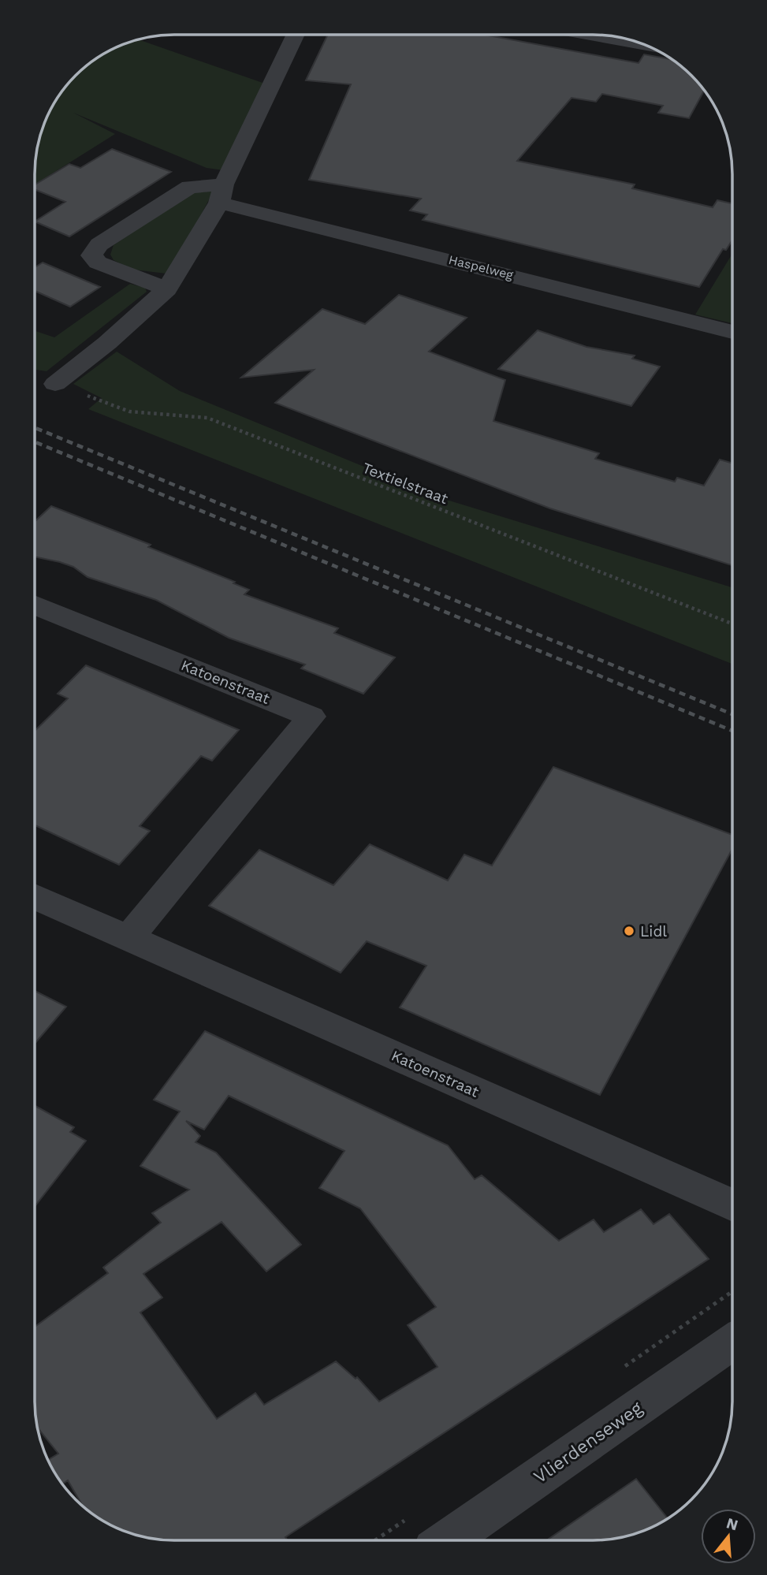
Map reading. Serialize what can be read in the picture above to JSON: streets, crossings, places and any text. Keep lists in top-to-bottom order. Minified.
{"streets":{"street":["Haspelweg","Katoenstraat","Vlierdenseweg"],"path":["Textielstraat"]},"places":["Lidl"],"north":"top"}
